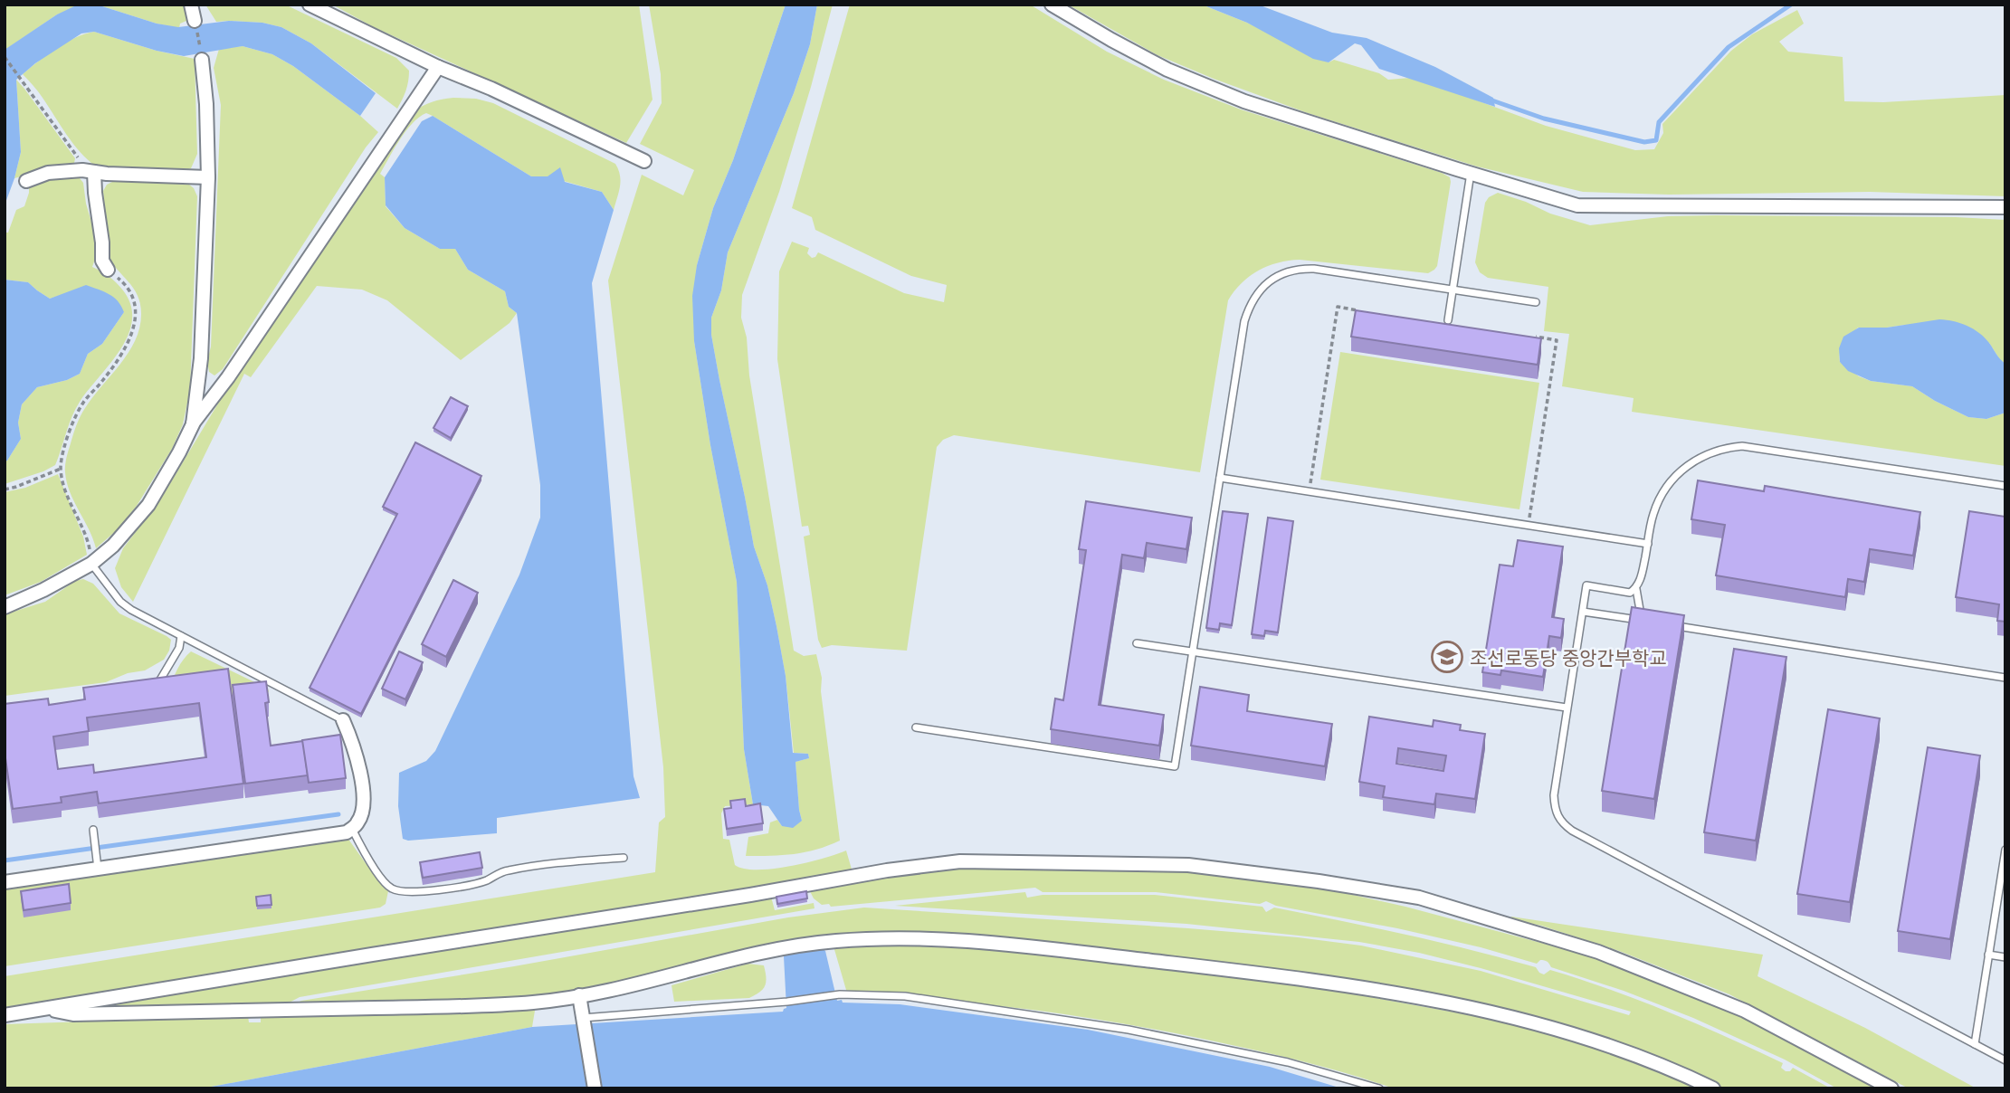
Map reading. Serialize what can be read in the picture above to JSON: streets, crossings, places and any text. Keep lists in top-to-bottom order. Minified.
{"places":{"school or university":["조선로동당 중앙간부학교"]}}
